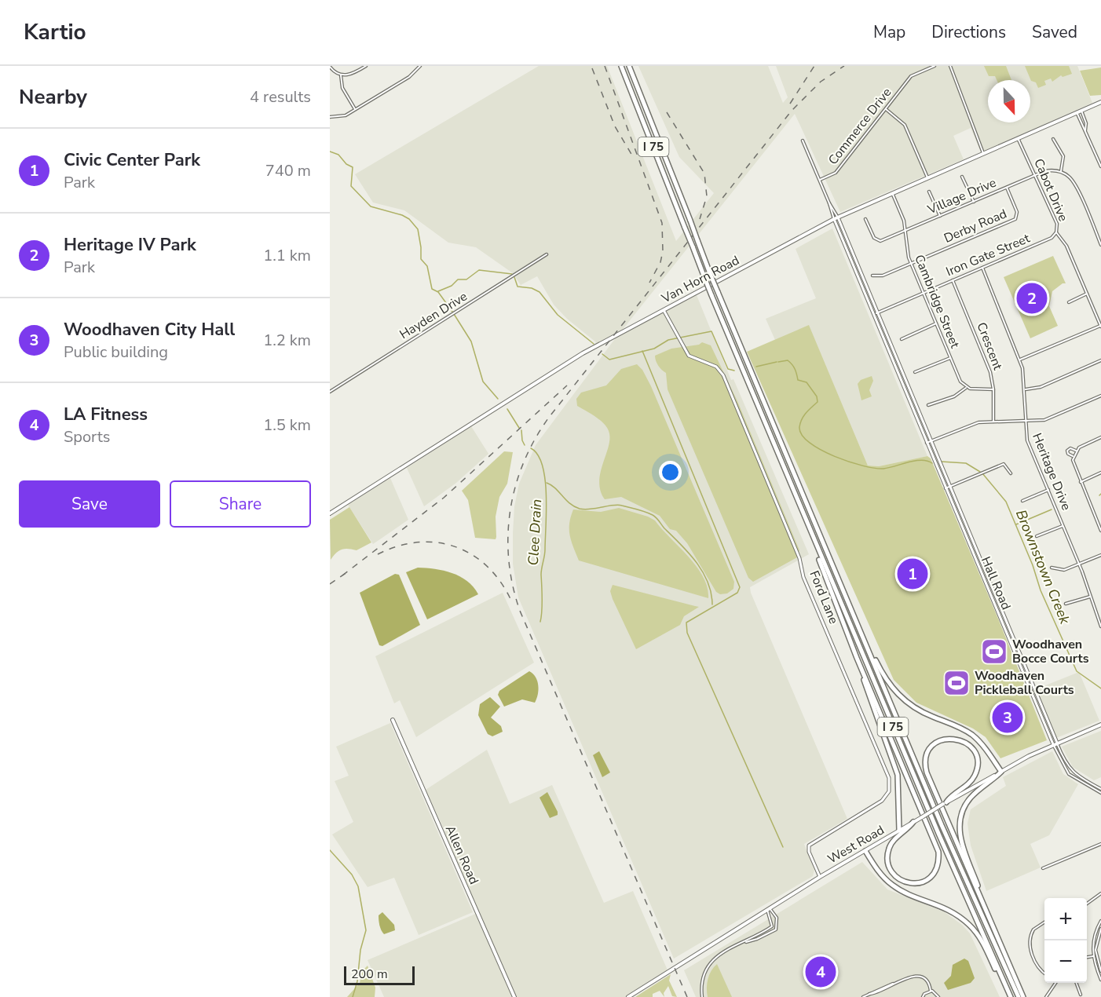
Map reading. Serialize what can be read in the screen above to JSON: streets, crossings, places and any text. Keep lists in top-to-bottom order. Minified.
{"streets":{"highway":["I 75"],"main road":["Van Horn Road","West Road","Allen Road"],"street":["Commerce Drive","Cabot Drive","Village Drive","Derby Road","Iron Gate Street","Cambridge Street","Hayden Drive","Crescent","Heritage Drive","Hall Road","Ford Lane"]},"crossings":[["Commerce Drive","Hall Road"],["Cabot Drive","Village Drive"],["Cabot Drive","Iron Gate Street"],["Cabot Drive","Van Horn Road"],["Village Drive","Derby Road"],["Village Drive","Cambridge Street"],["Derby Road","Cambridge Street"],["Iron Gate Street","Cambridge Street"],["Iron Gate Street","Crescent"],["Iron Gate Street","Heritage Drive"],["Iron Gate Street","Hall Road"],["Van Horn Road","Cambridge Street"],["Van Horn Road","Hall Road"],["Van Horn Road","Ford Lane"],["Hall Road","West Road"],["Ford Lane","West Road"]],"water":["Clee Drain","Brownstown Creek"],"places":{"sports":["Woodhaven Bocce Courts","Woodhaven Pickleball Courts"]},"scale_bar":"200 m","north":"bottom","page":{"header":"Kartio","nav":["Map","Directions","Saved"],"heading":["Nearby","4 results"],"list":[{"mark":"1","name":"Civic Center Park","note":"Park","value":"740 m"},{"mark":"2","name":"Heritage IV Park","note":"Park","value":"1.1 km"},{"mark":"3","name":"Woodhaven City Hall","note":"Public building","value":"1.2 km"},{"mark":"4","name":"LA Fitness","note":"Sports","value":"1.5 km"}],"pins":["2","1","3","4"],"buttons":["Save","Share"],"map_buttons":["+","−"],"scale":"200 m"}}
